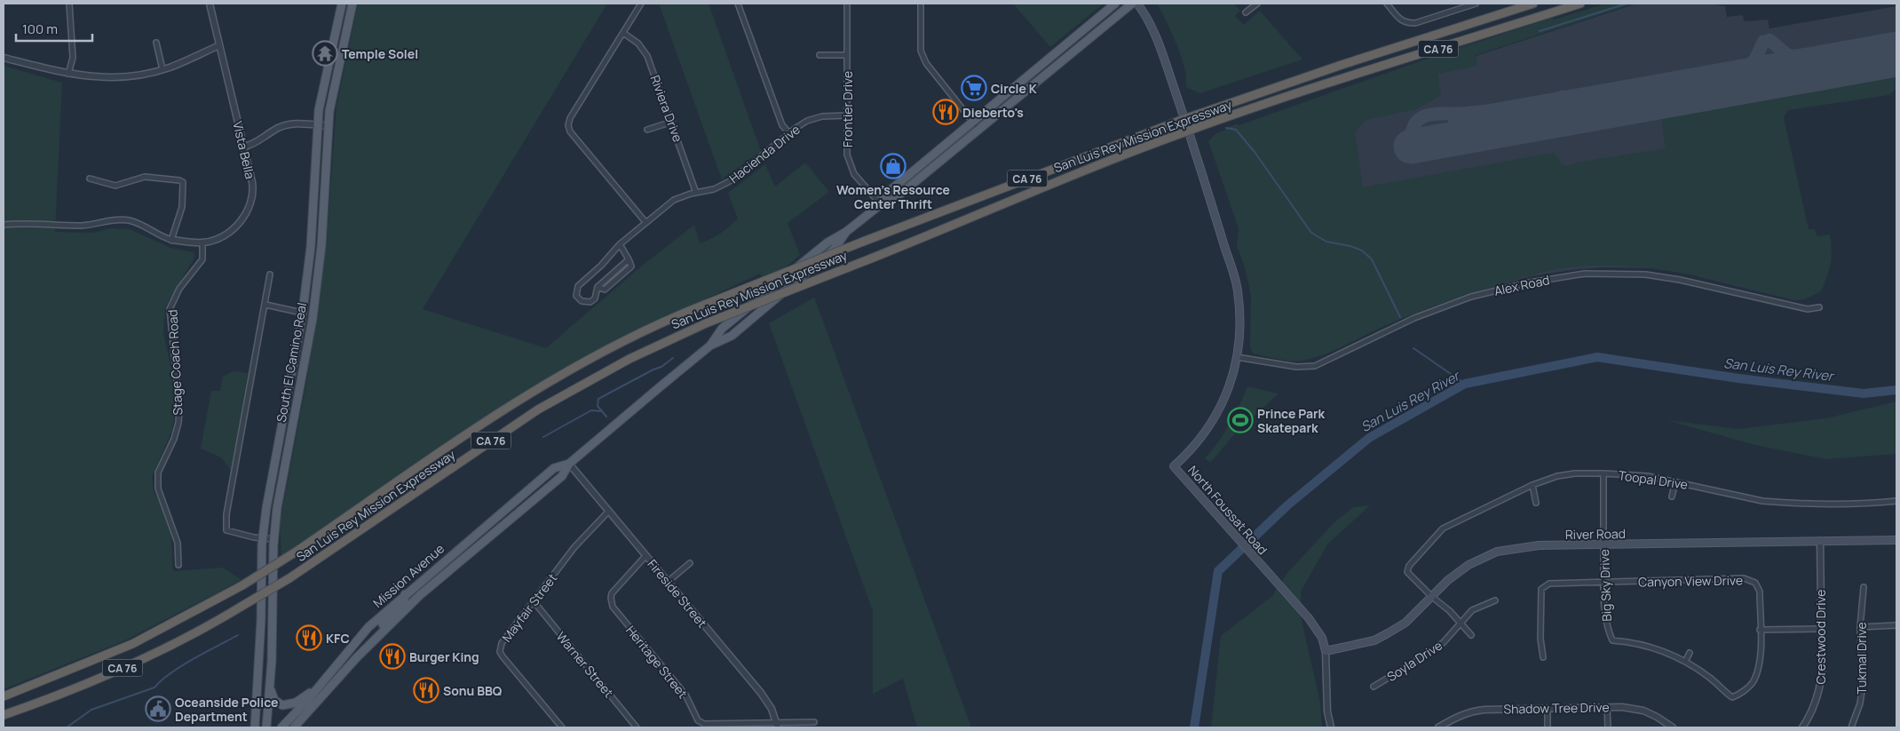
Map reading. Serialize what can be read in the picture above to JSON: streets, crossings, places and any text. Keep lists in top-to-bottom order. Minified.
{"streets":{"highway":["CA 76","San Luis Rey Mission Expressway"],"main road":["South El Camino Real","North Foussat Road","River Road","Mission Avenue"],"street":["Riviera Drive","Frontier Drive","Vista Bella","Hacienda Drive","Alex Road","Stage Coach Road","Toopal Drive","Canyon View Drive","Big Sky Drive","Fireside Street","Mayfair Street","Crestwood Drive","Tukmal Drive","Soyla Drive","Heritage Street","Warner Street","Shadow Tree Drive"]},"crossings":[["Riviera Drive","Hacienda Drive"],["Frontier Drive","Hacienda Drive"],["Frontier Drive","Mission Avenue"],["San Luis Rey Mission Expressway","North Foussat Road"],["Vista Bella","Stage Coach Road"],["Alex Road","North Foussat Road"],["Toopal Drive","River Road"],["Toopal Drive","Big Sky Drive"],["North Foussat Road","River Road"],["River Road","Big Sky Drive"],["River Road","Crestwood Drive"],["Mission Avenue","Fireside Street"],["Canyon View Drive","Big Sky Drive"],["Fireside Street","Mayfair Street"],["Fireside Street","Heritage Street"],["Mayfair Street","Warner Street"]],"water":["San Luis Rey River"],"places":{"temple":["Temple Solel"],"supermarket":["Circle K"],"restaurant":["Dieberto's","KFC","Burger King","Sonu BBQ"],"shop":["Women's Resource Center Thrift"],"sports":["Prince Park Skatepark"],"public building":["Oceanside Police Department"]},"scale_bar":"100 m"}
